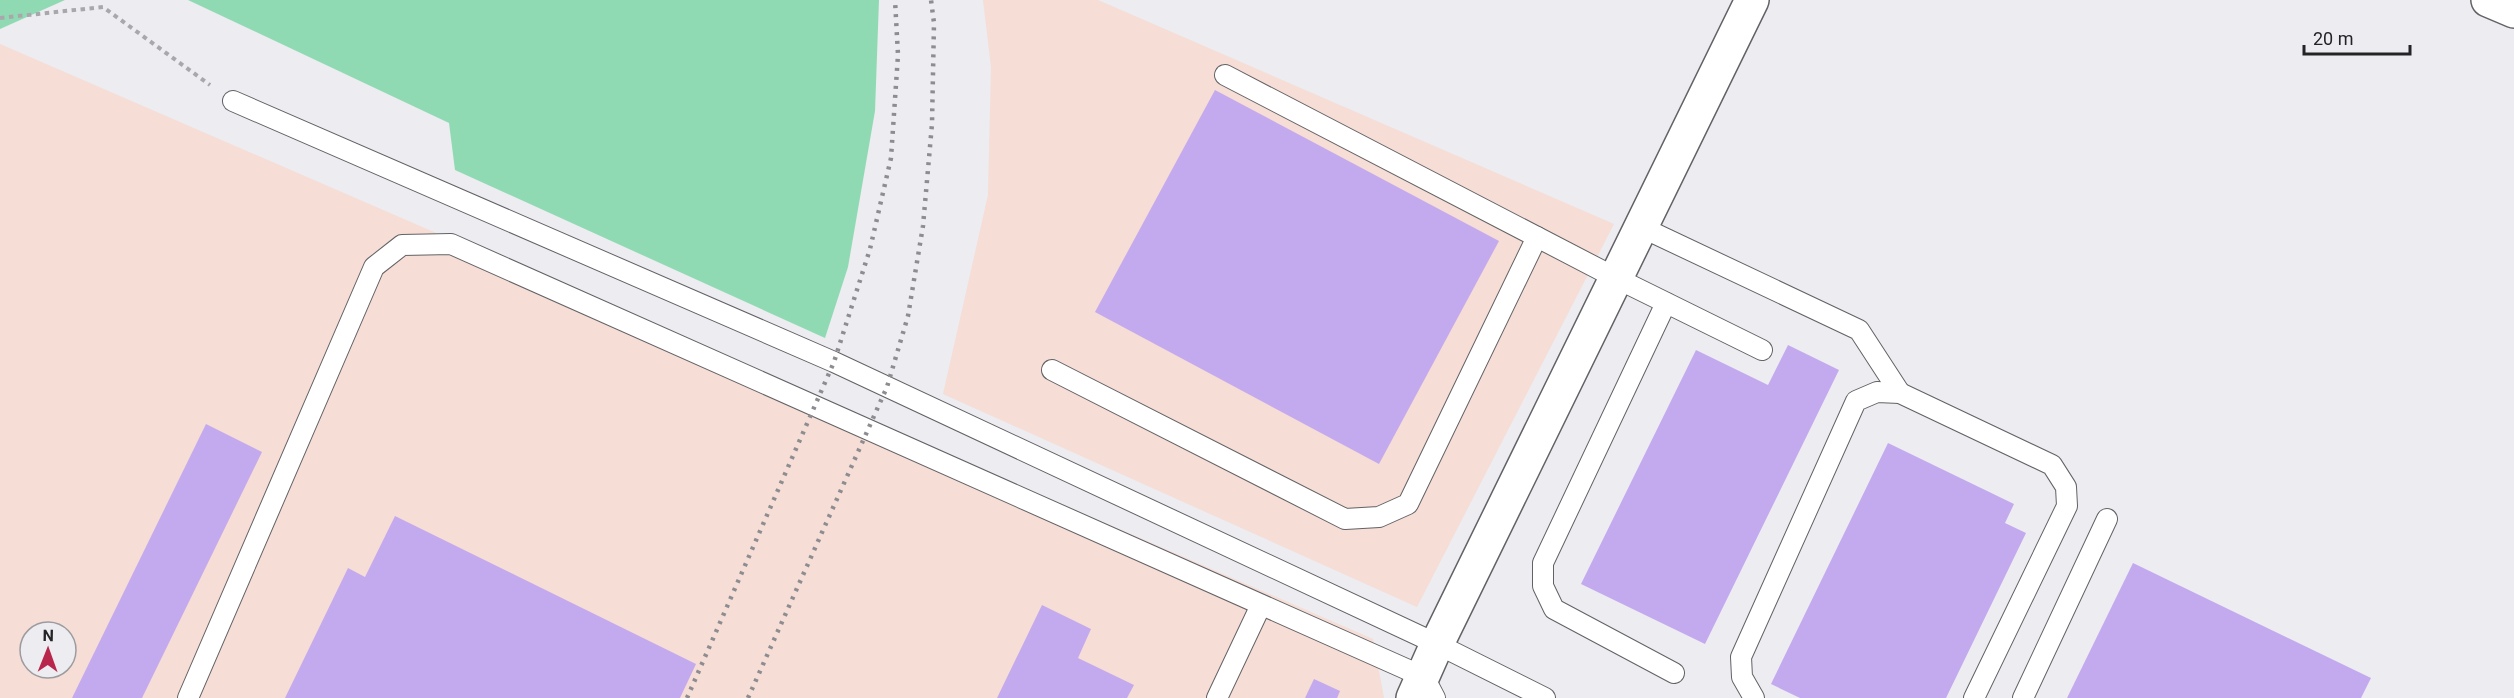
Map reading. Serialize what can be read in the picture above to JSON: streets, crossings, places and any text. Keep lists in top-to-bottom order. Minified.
{"scale_bar":"20 m","north":"top"}
